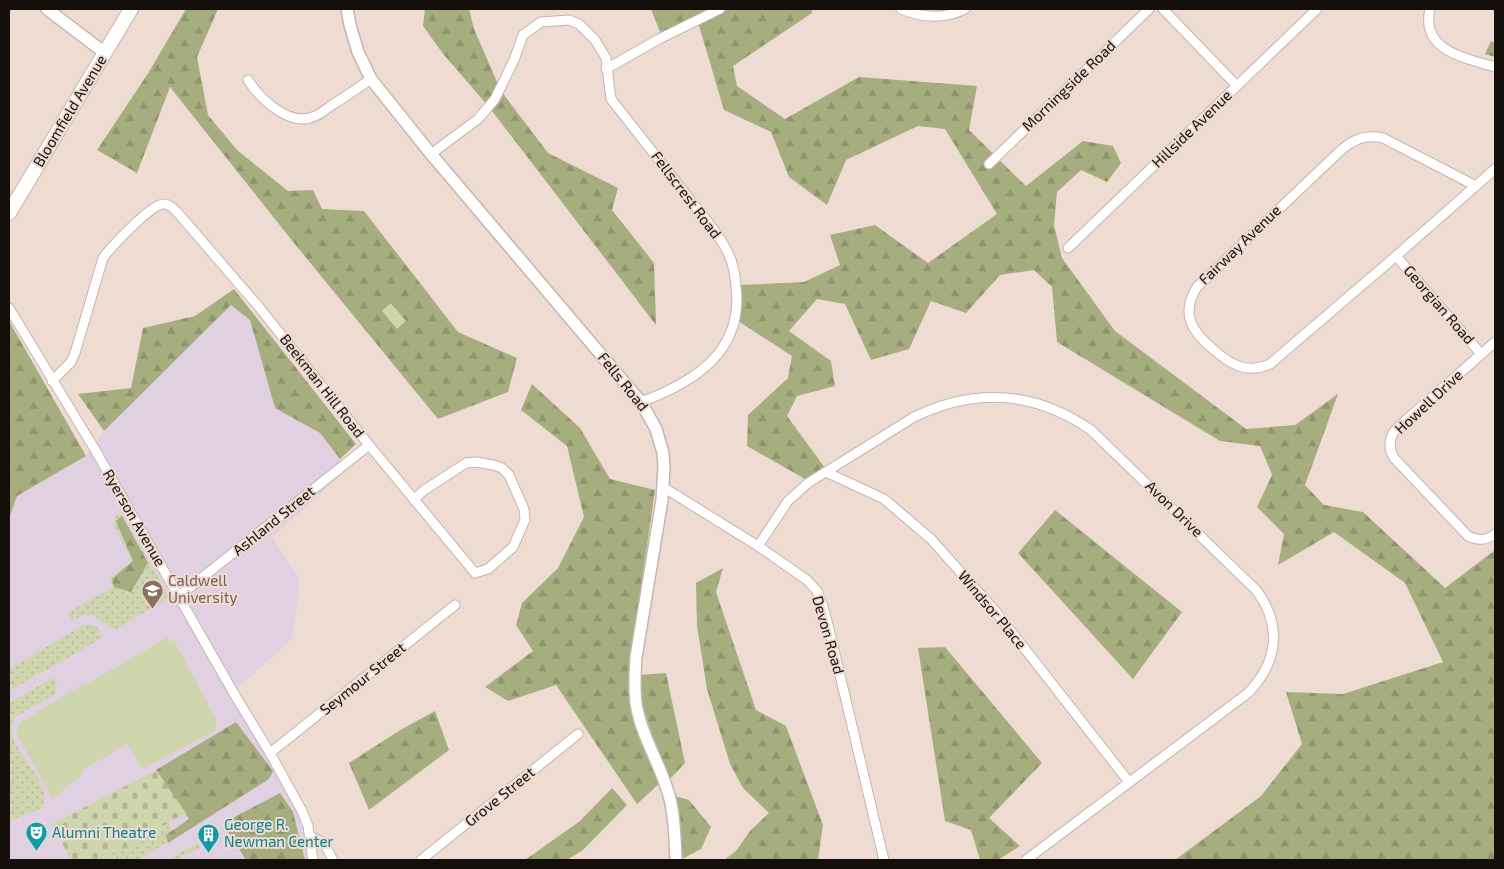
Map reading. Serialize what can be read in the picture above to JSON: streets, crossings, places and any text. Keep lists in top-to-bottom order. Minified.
{"streets":{"main road":["Bloomfield Avenue"],"street":["Morningside Road","Hillside Avenue","Fellscrest Road","Fairway Avenue","Georgian Road","Fells Road","Beekman Hill Road","Howell Drive","Avon Drive","Ryerson Avenue","Ashland Street","Windsor Place","Devon Road","Seymour Street","Grove Street"]},"crossings":[["Fellscrest Road","Fells Road"],["Fairway Avenue","Georgian Road"],["Georgian Road","Howell Drive"],["Fells Road","Devon Road"],["Beekman Hill Road","Ryerson Avenue"],["Beekman Hill Road","Ashland Street"],["Avon Drive","Windsor Place"],["Avon Drive","Devon Road"],["Ryerson Avenue","Ashland Street"],["Ryerson Avenue","Seymour Street"]],"places":{"school or university":["Caldwell University"],"theatre":["Alumni Theatre"],"building":["George R. Newman Center"]}}
